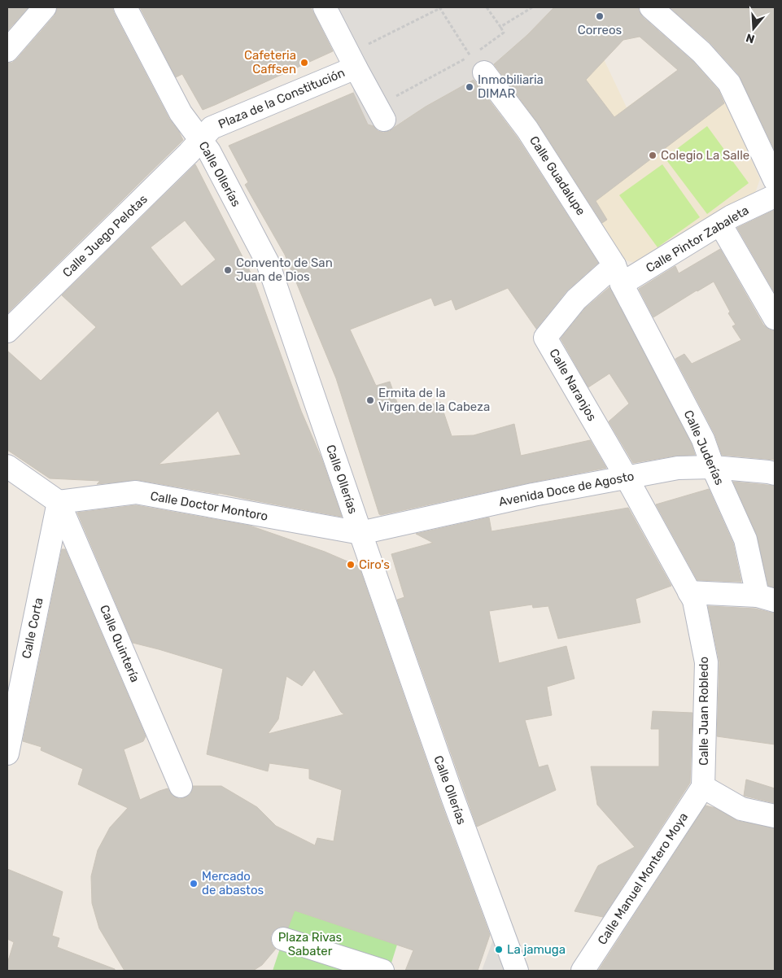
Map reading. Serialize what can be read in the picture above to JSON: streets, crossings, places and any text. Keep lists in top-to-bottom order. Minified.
{"streets":{"street":["Plaza de la Constitución","Calle Ollerías","Calle Guadalupe","Calle Juego Pelotas","Calle Pintor Zabaleta","Calle Naranjos","Calle Juderías","Avenida Doce de Agosto","Calle Doctor Montoro","Calle Corta","Calle Quintería","Calle Juan Robledo","Calle Manuel Montero Moya"]},"crossings":[["Plaza de la Constitución","Calle Ollerías"],["Plaza de la Constitución","Calle Juego Pelotas"],["Calle Ollerías","Calle Juego Pelotas"],["Calle Ollerías","Avenida Doce de Agosto"],["Calle Ollerías","Calle Doctor Montoro"],["Calle Guadalupe","Calle Pintor Zabaleta"],["Calle Guadalupe","Calle Naranjos"],["Calle Guadalupe","Calle Juderías"],["Calle Pintor Zabaleta","Calle Naranjos"],["Calle Pintor Zabaleta","Calle Juderías"],["Calle Naranjos","Calle Juderías"],["Calle Naranjos","Avenida Doce de Agosto"],["Calle Naranjos","Calle Juan Robledo"],["Calle Juderías","Avenida Doce de Agosto"],["Avenida Doce de Agosto","Calle Doctor Montoro"],["Avenida Doce de Agosto","Calle Juan Robledo"],["Calle Doctor Montoro","Calle Corta"],["Calle Doctor Montoro","Calle Quintería"],["Calle Corta","Calle Quintería"],["Calle Juan Robledo","Calle Manuel Montero Moya"]],"parks":["Plaza Rivas Sabater"],"places":["Correos","Cafeteria Caffsen","Inmobiliaria DIMAR","Colegio La Salle","Convento de San Juan de Dios","Ermita de la Virgen de la Cabeza","Ciro's","Mercado de abastos","La jamuga"],"north":"bottom"}
